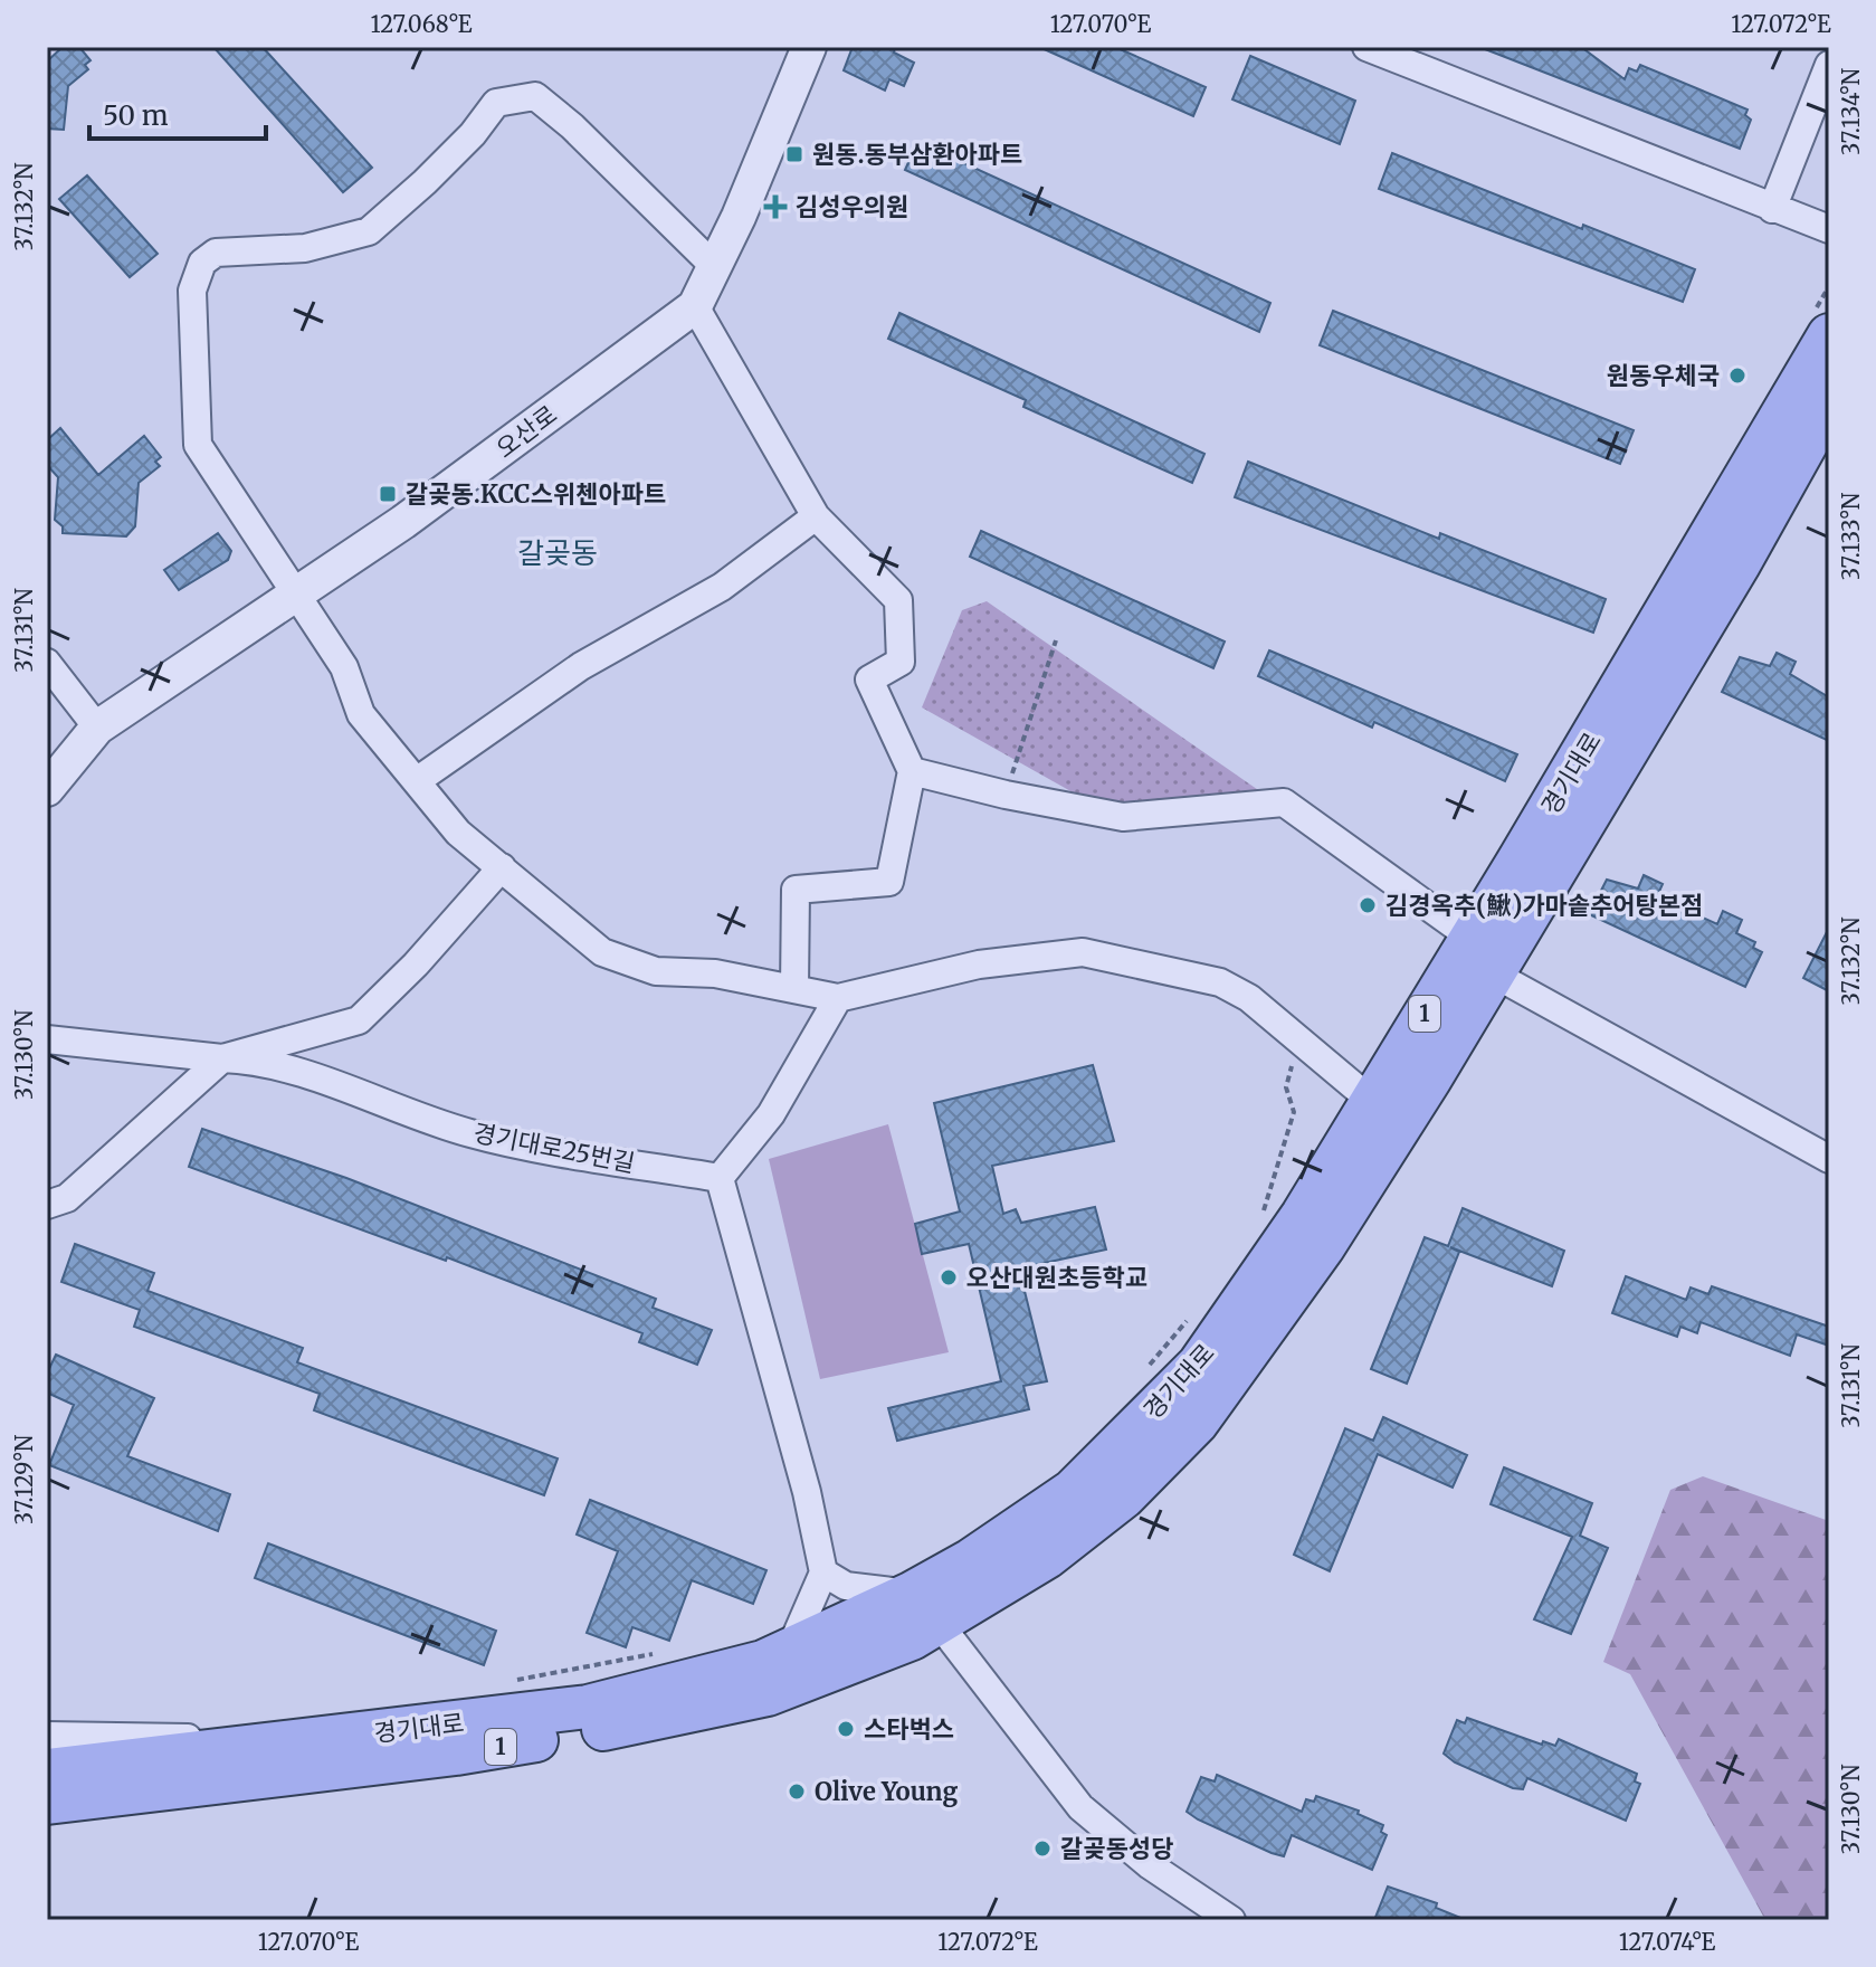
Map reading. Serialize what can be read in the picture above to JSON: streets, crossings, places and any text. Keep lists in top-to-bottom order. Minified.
{"streets":{"main road":["경기대로","1"],"street":["오산로","경기대로25번길"]},"districts":["갈곶동"],"places":{"transit":["원동.동부삼환아파트","갈곶동.KCC스위첸아파트"],"health":["김성우의원"],"other":["원동우체국","김경옥추(鰍)가마솥추어탕본점","오산대원초등학교","스타벅스","Olive Young","갈곶동성당"]},"scale_bar":"50 m","coordinates":["127.068°E","127.070°E","127.072°E","37.134°N","37.132°N","37.133°N","37.131°N","37.130°N","37.129°N","127.074°E"]}
